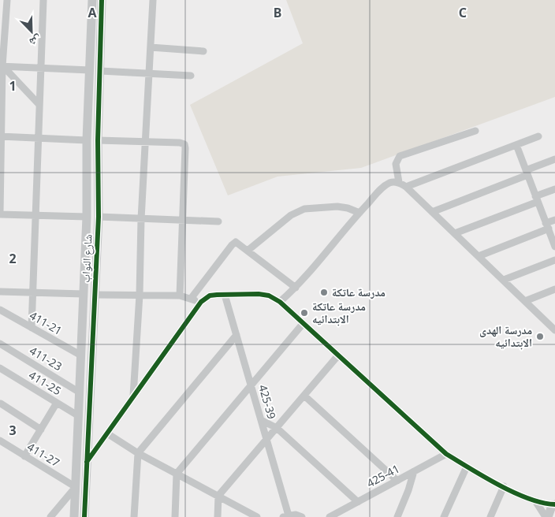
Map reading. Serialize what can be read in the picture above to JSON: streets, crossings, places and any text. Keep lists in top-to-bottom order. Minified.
{"streets":{"street":["شارع النواب","411-21","411-23","411-25","425-39","411-27","425-41"]},"crossings":[["شارع النواب","411-21"],["شارع النواب","411-23"],["شارع النواب","411-25"],["شارع النواب","411-27"]],"places":["مدرسة عاتكة","مدرسة عاتكة الابتدائيه","مدرسة الهدى الابتدائيه"],"north":"bottom right","grid":{"columns":["A","B","C"],"rows":["1","2","3"]}}
